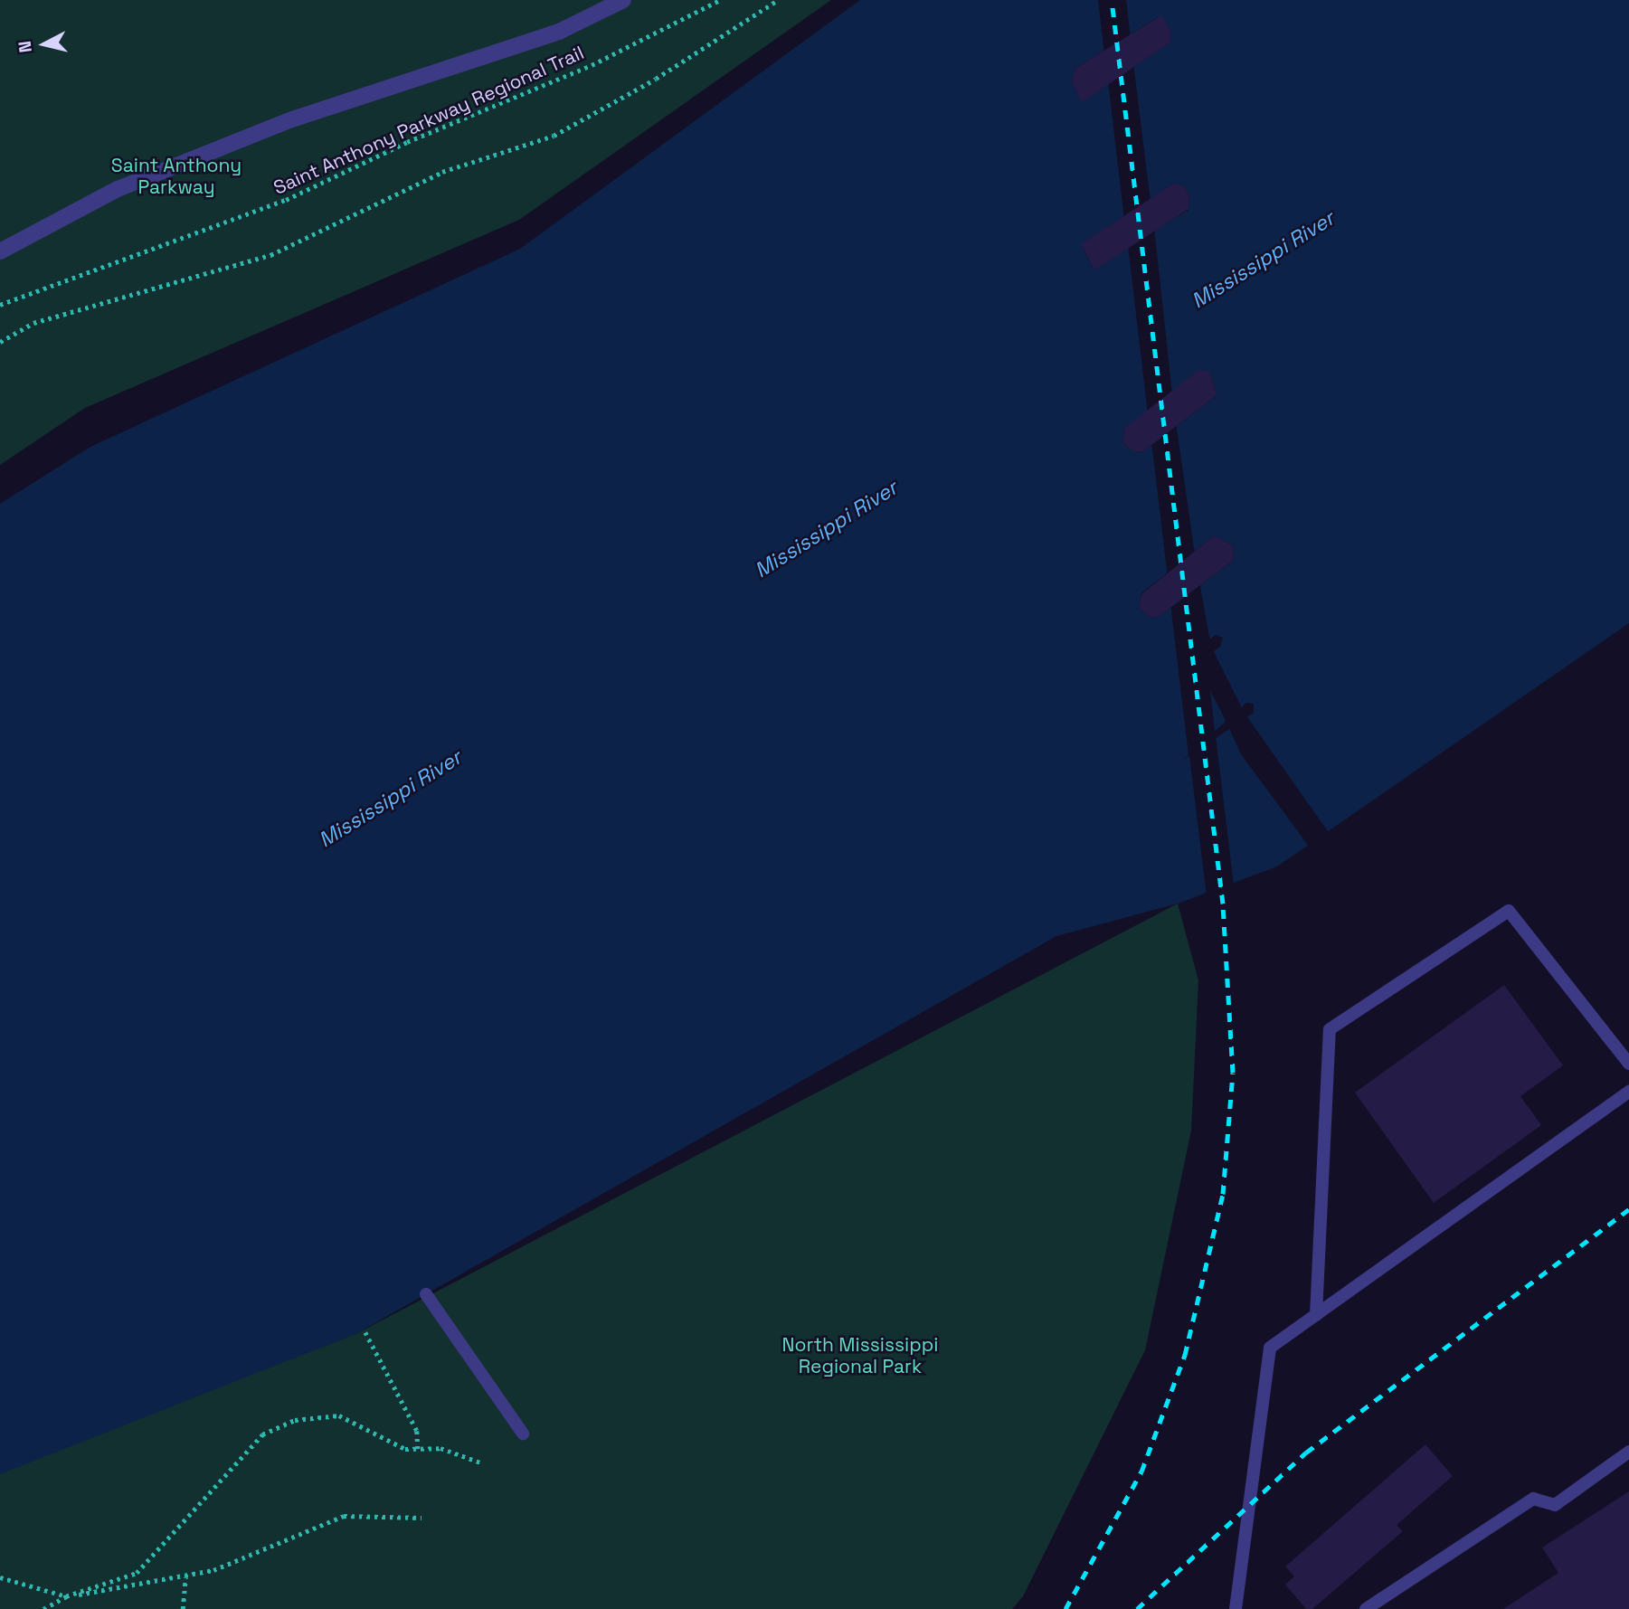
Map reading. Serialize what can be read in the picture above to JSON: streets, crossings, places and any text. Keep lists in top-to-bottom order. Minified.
{"streets":{"path":["Saint Anthony Parkway Regional Trail"]},"water":["Mississippi River"],"parks":["Saint Anthony Parkway","North Mississippi Regional Park"],"north":"left"}
